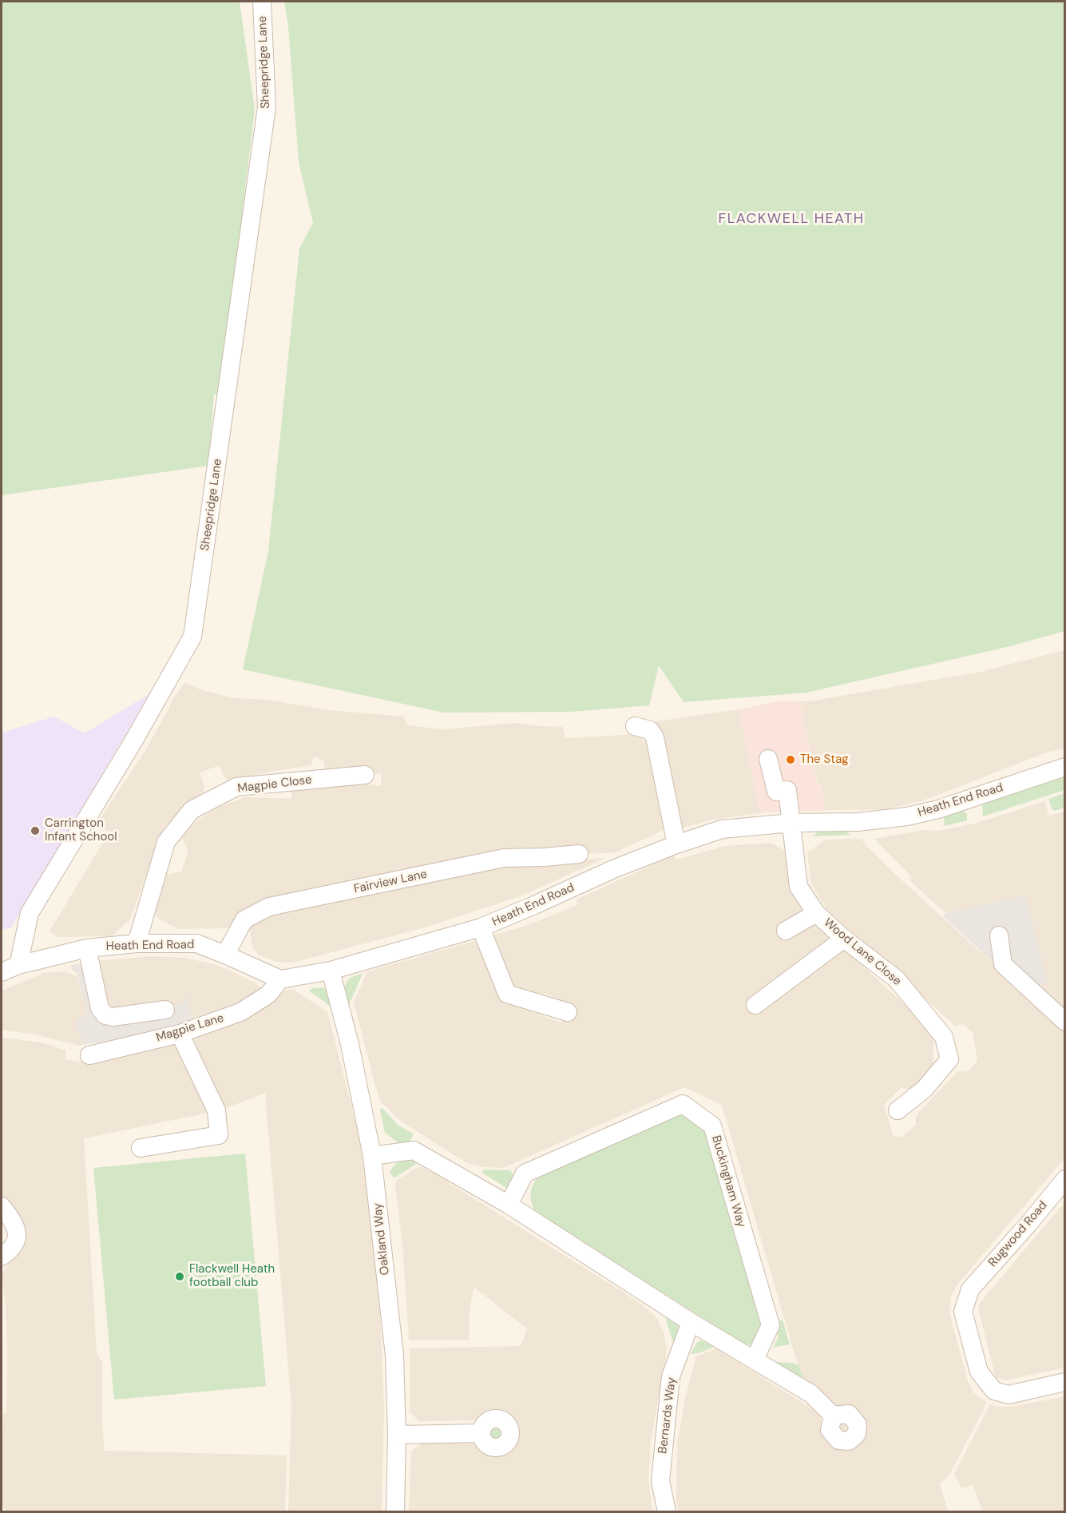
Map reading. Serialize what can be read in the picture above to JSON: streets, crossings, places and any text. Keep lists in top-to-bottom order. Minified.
{"streets":{"street":["Sheepridge Lane","Magpie Close","Heath End Road","Fairview Lane","Wood Lane Close","Magpie Lane","Buckingham Way","Rugwood Road","Oakland Way","Bernards Way"]},"crossings":[["Sheepridge Lane","Heath End Road"],["Magpie Close","Heath End Road"],["Heath End Road","Fairview Lane"],["Heath End Road","Wood Lane Close"],["Heath End Road","Magpie Lane"],["Heath End Road","Oakland Way"]],"districts":["FLACKWELL HEATH"],"places":["The Stag","Carrington Infant School","Flackwell Heath football club"]}
